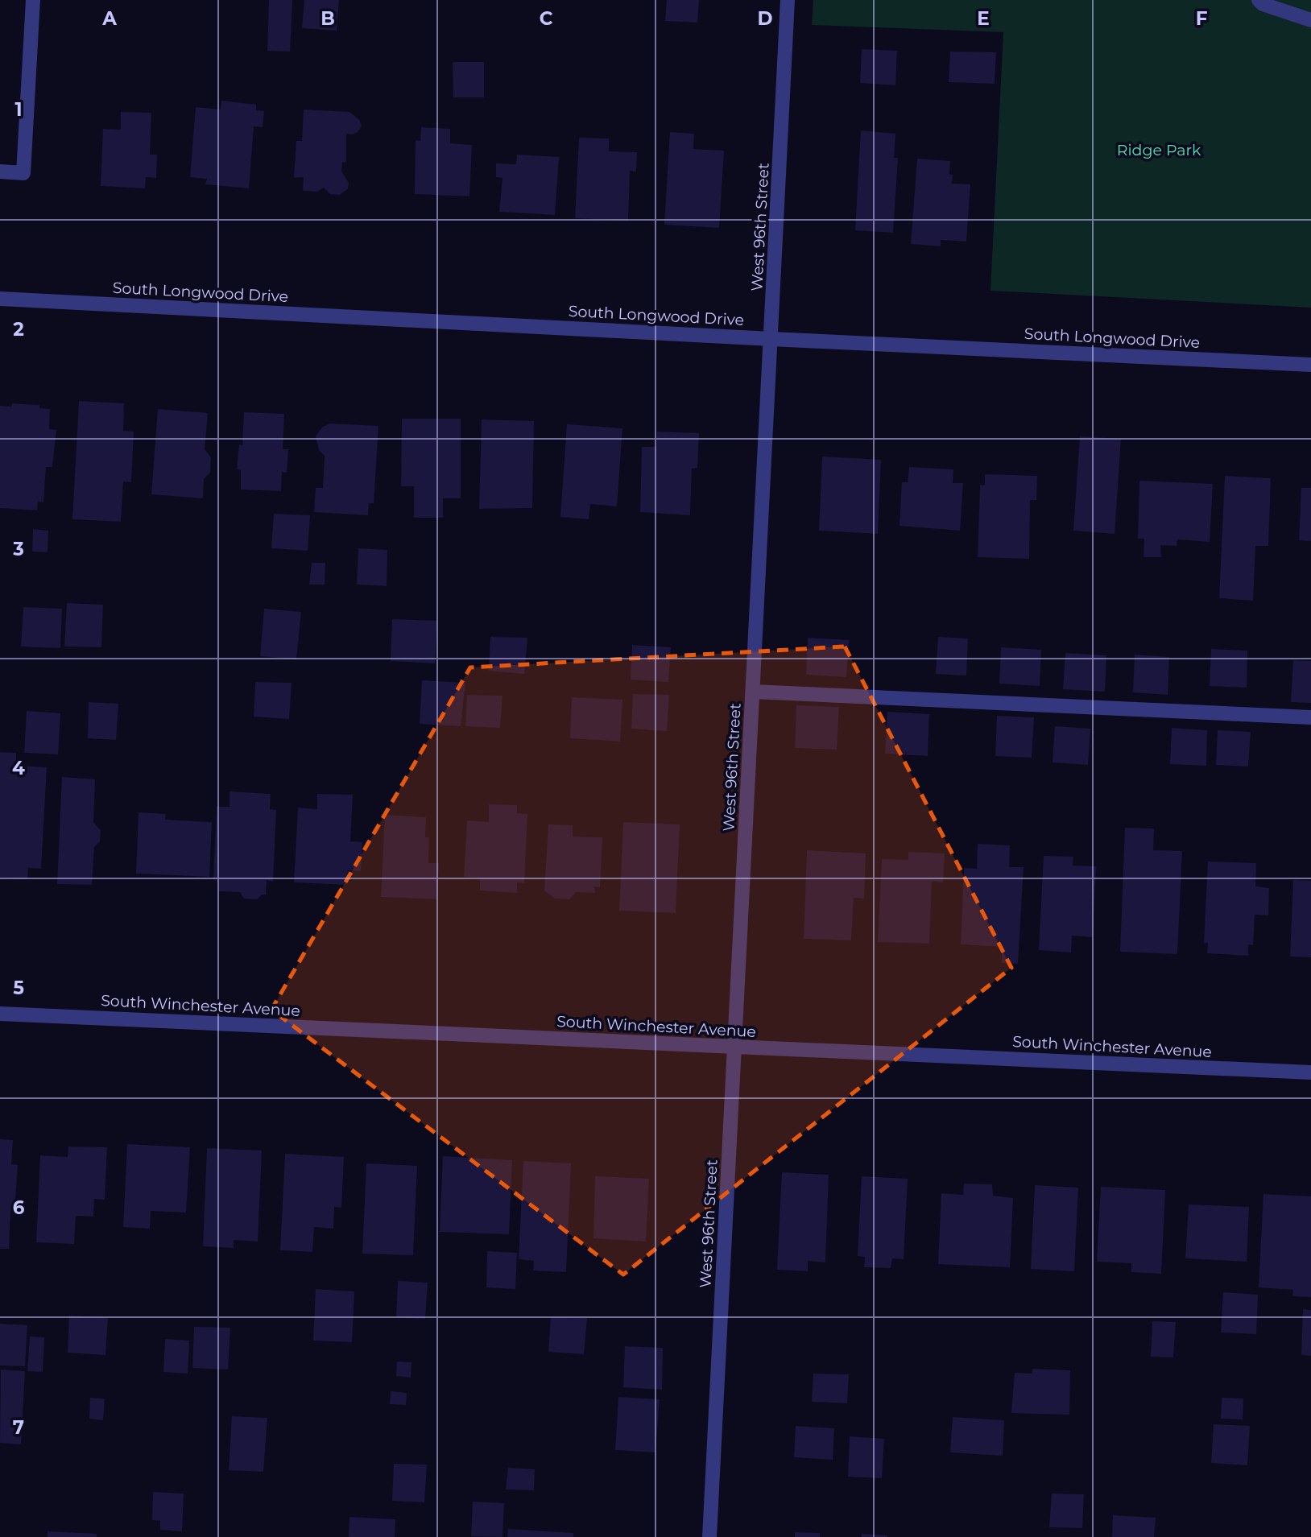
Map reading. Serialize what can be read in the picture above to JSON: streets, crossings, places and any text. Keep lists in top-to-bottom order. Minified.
{"streets":{"street":["West 96th Street","South Longwood Drive","South Winchester Avenue"]},"crossings":[["West 96th Street","South Longwood Drive"],["West 96th Street","South Winchester Avenue"]],"parks":["Ridge Park"],"grid":{"columns":["A","B","C","D","E","F"],"rows":["1","2","3","4","5","6","7"]}}
